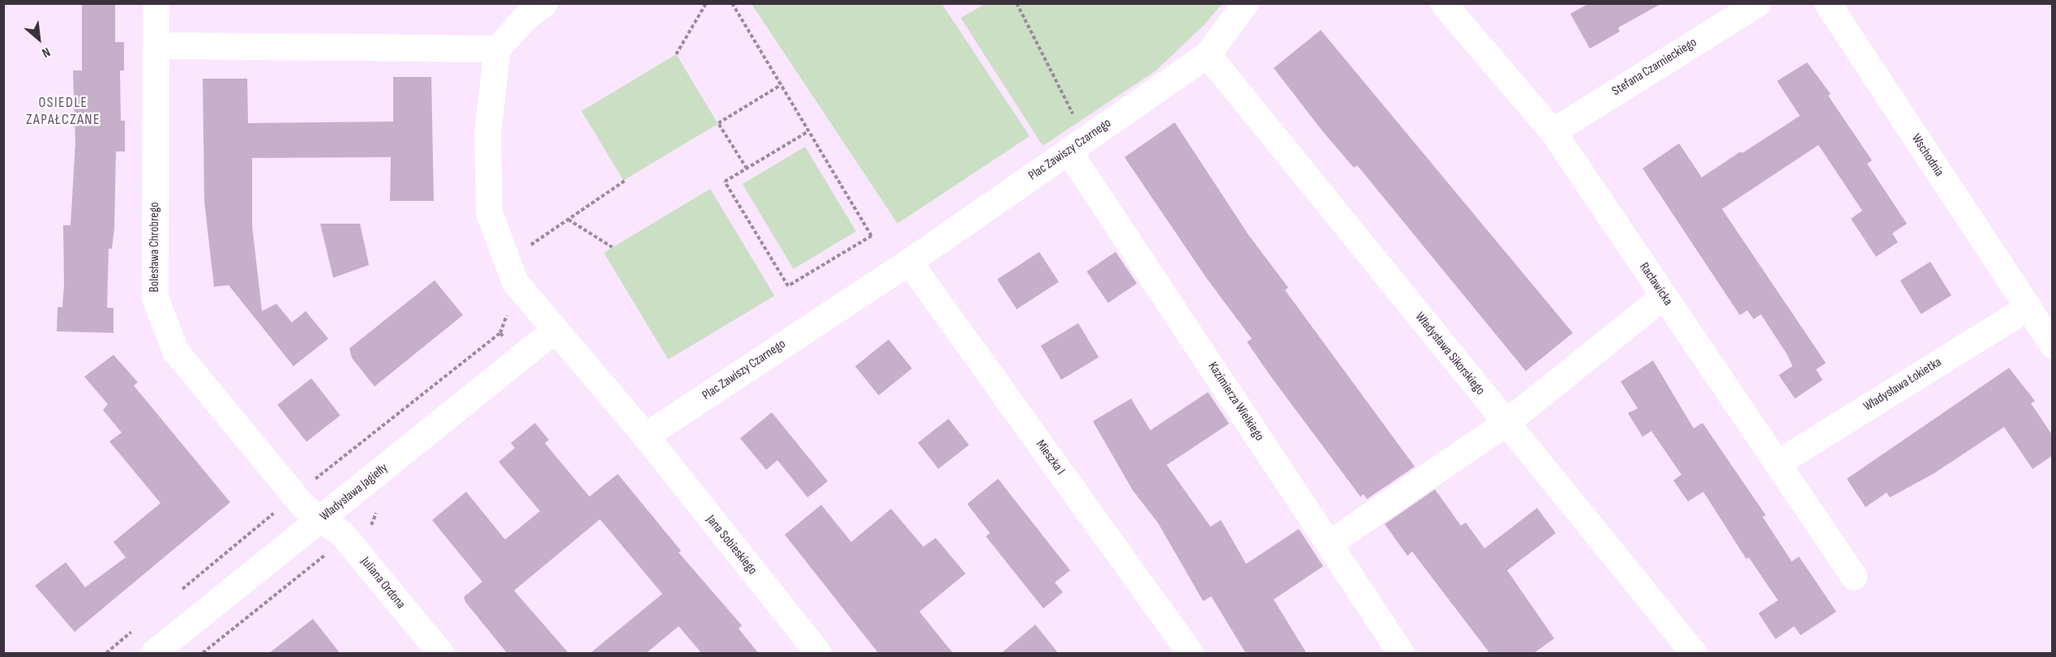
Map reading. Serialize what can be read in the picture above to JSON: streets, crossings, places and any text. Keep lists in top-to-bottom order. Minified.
{"streets":{"street":["Stefana Czarnieckiego","Plac Zawiszy Czarnego","Wschodnia","Bolesława Chrobrego","Racławicka","Władysława Sikorskiego","Władysława Łokietka","Kazimierza Wielkiego","Mieszka I","Władysława Jagiełły","Jana Sobieskiego","Juliana Ordona"]},"crossings":[["Stefana Czarnieckiego","Racławicka"],["Plac Zawiszy Czarnego","Władysława Sikorskiego"],["Plac Zawiszy Czarnego","Kazimierza Wielkiego"],["Plac Zawiszy Czarnego","Mieszka I"],["Plac Zawiszy Czarnego","Jana Sobieskiego"],["Wschodnia","Władysława Łokietka"],["Bolesława Chrobrego","Władysława Jagiełły"],["Bolesława Chrobrego","Juliana Ordona"],["Racławicka","Władysława Łokietka"],["Władysława Jagiełły","Juliana Ordona"]],"districts":["OSIEDLE ZAPAŁCZANE"],"north":"bottom right"}
